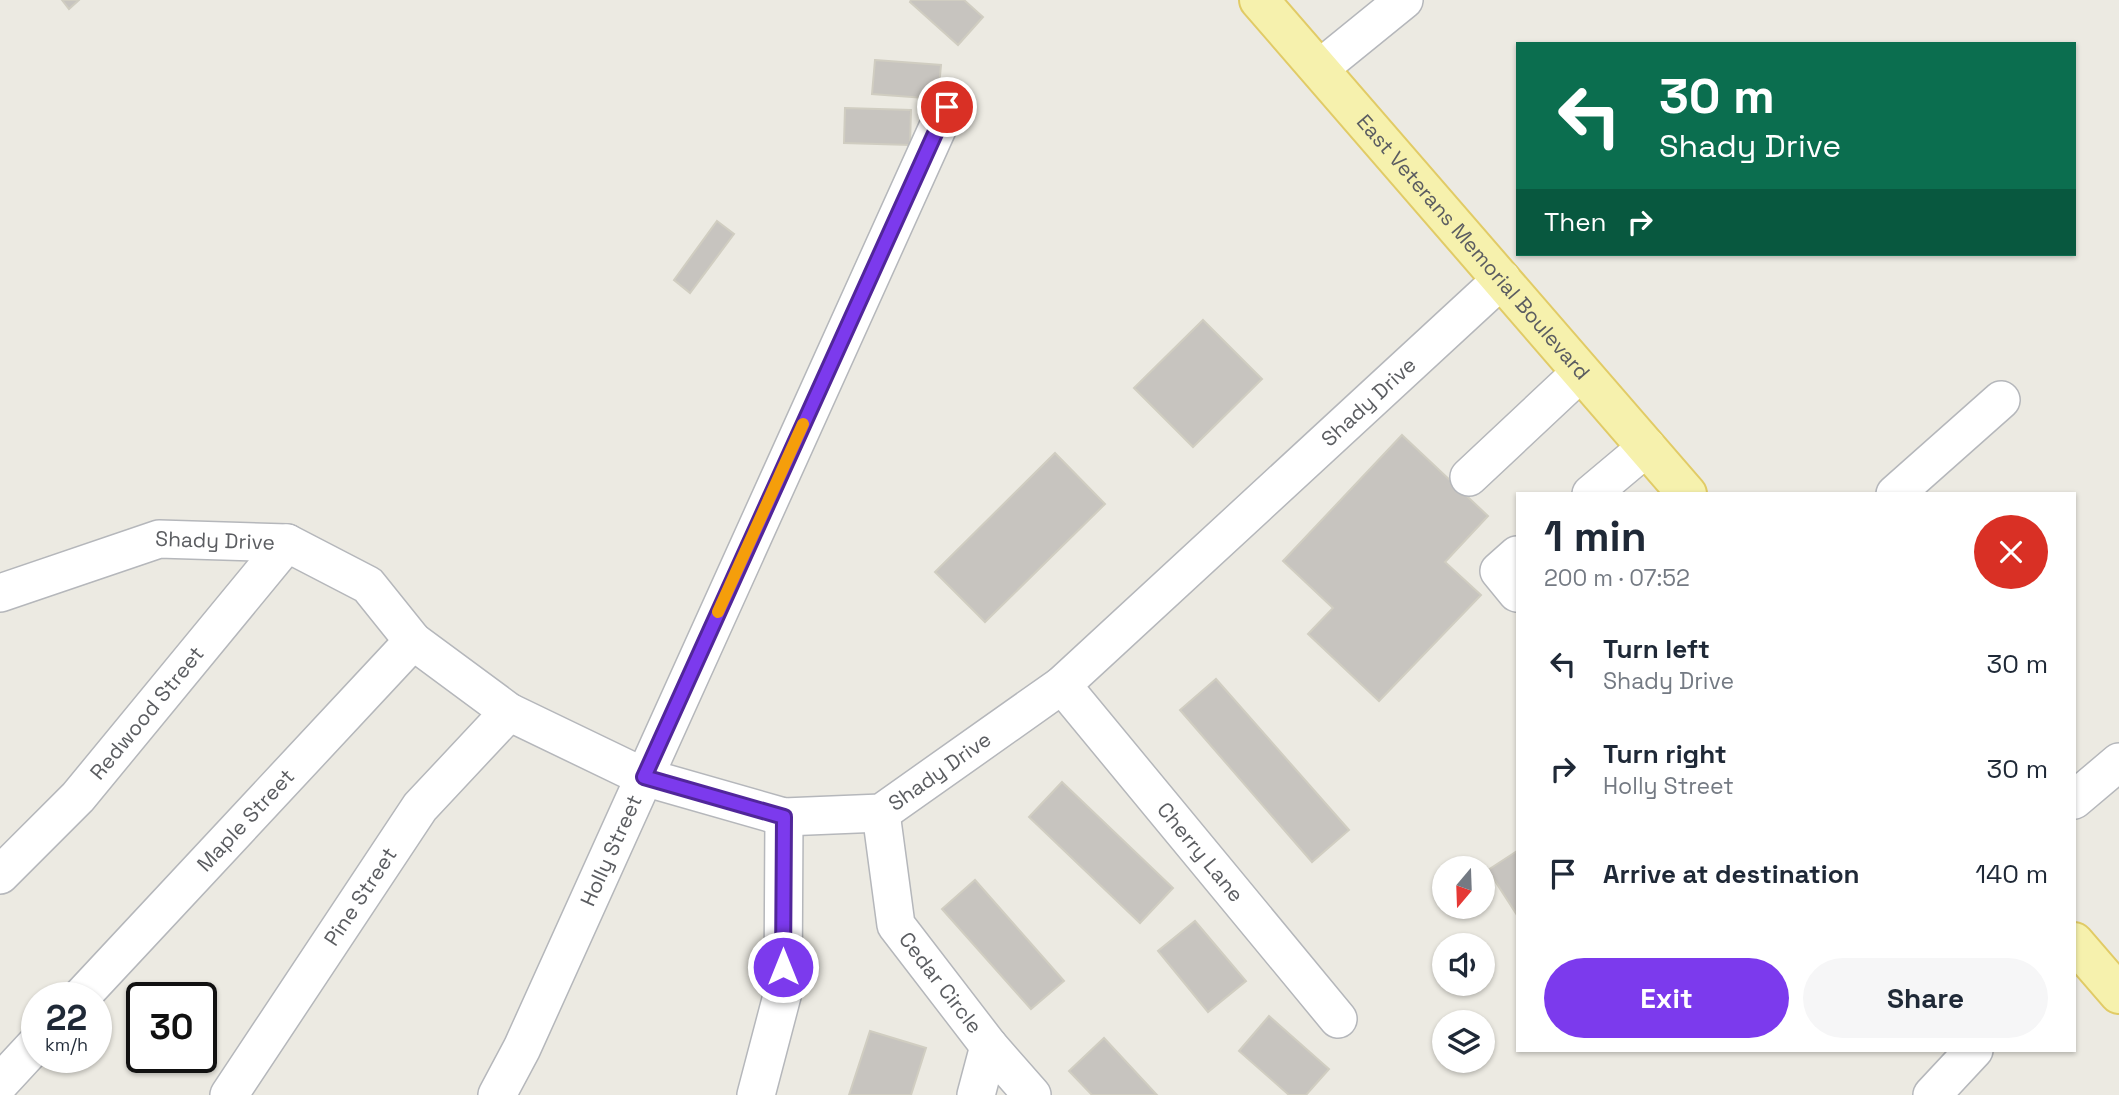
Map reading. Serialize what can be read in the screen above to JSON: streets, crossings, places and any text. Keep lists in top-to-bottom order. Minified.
{"streets":{"main road":["East Veterans Memorial Boulevard"],"street":["Shady Drive","Redwood Street","Maple Street","Holly Street","Cherry Lane","Pine Street","Cedar Circle"]},"crossings":[["East Veterans Memorial Boulevard","Shady Drive"],["Shady Drive","Redwood Street"],["Shady Drive","Maple Street"],["Shady Drive","Holly Street"],["Shady Drive","Cherry Lane"],["Shady Drive","Pine Street"],["Shady Drive","Cedar Circle"]],"north":"bottom","page":{"turn":["30 m","Shady Drive"],"then":"Then","heading":["1 min","200 m · 07:52"],"list":[{"name":"Turn left","note":"Shady Drive","value":"30 m"},{"name":"Turn right","note":"Holly Street","value":"30 m"},{"name":"Arrive at destination","value":"140 m"}],"buttons":["Exit","Share"],"speed":"22 km/h","limit":"30"}}
